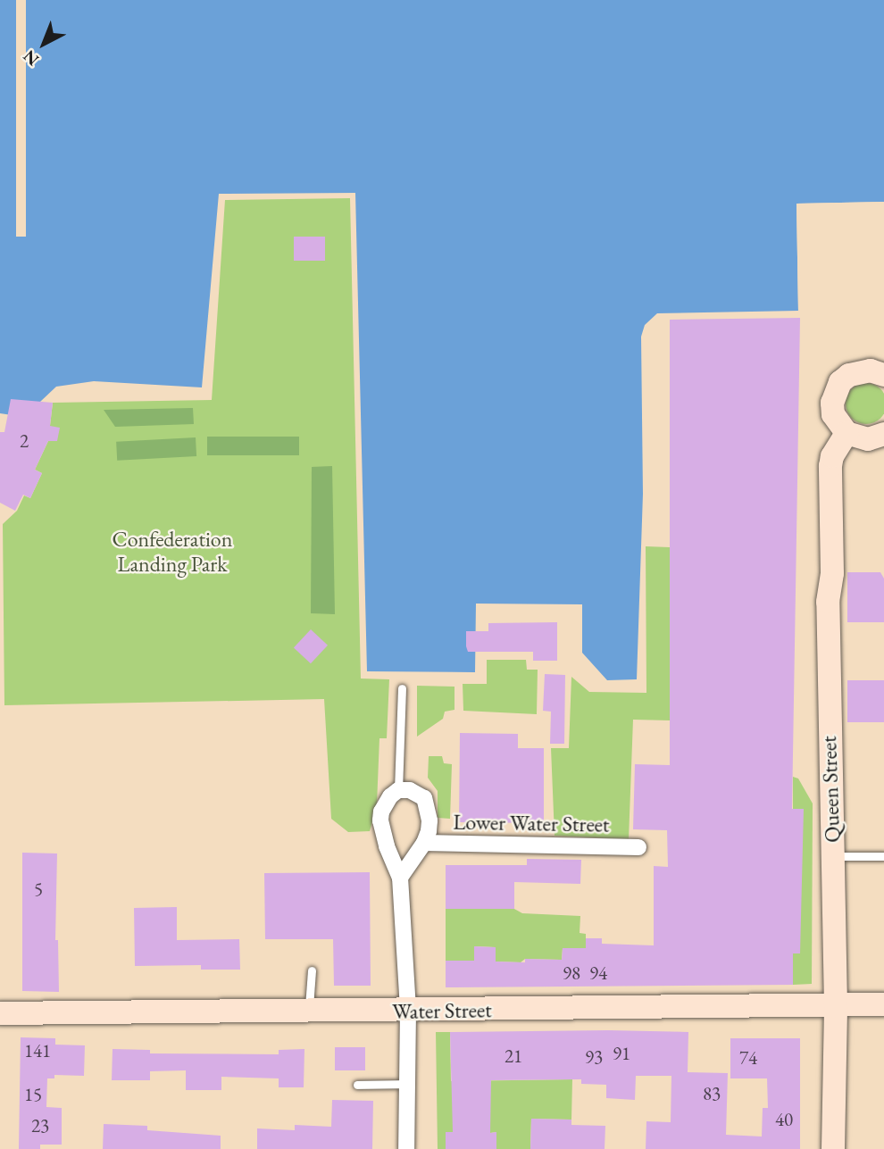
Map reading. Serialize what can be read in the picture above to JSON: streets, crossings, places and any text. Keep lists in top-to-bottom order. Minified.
{"streets":{"street":["Queen Street","Lower Water Street","Water Street"]},"crossings":[["Queen Street","Water Street"]],"parks":["Confederation Landing Park"],"house_numbers":["2","5","98","94","141","91","21","93","74","83","15","40","23"],"north":"bottom left"}
